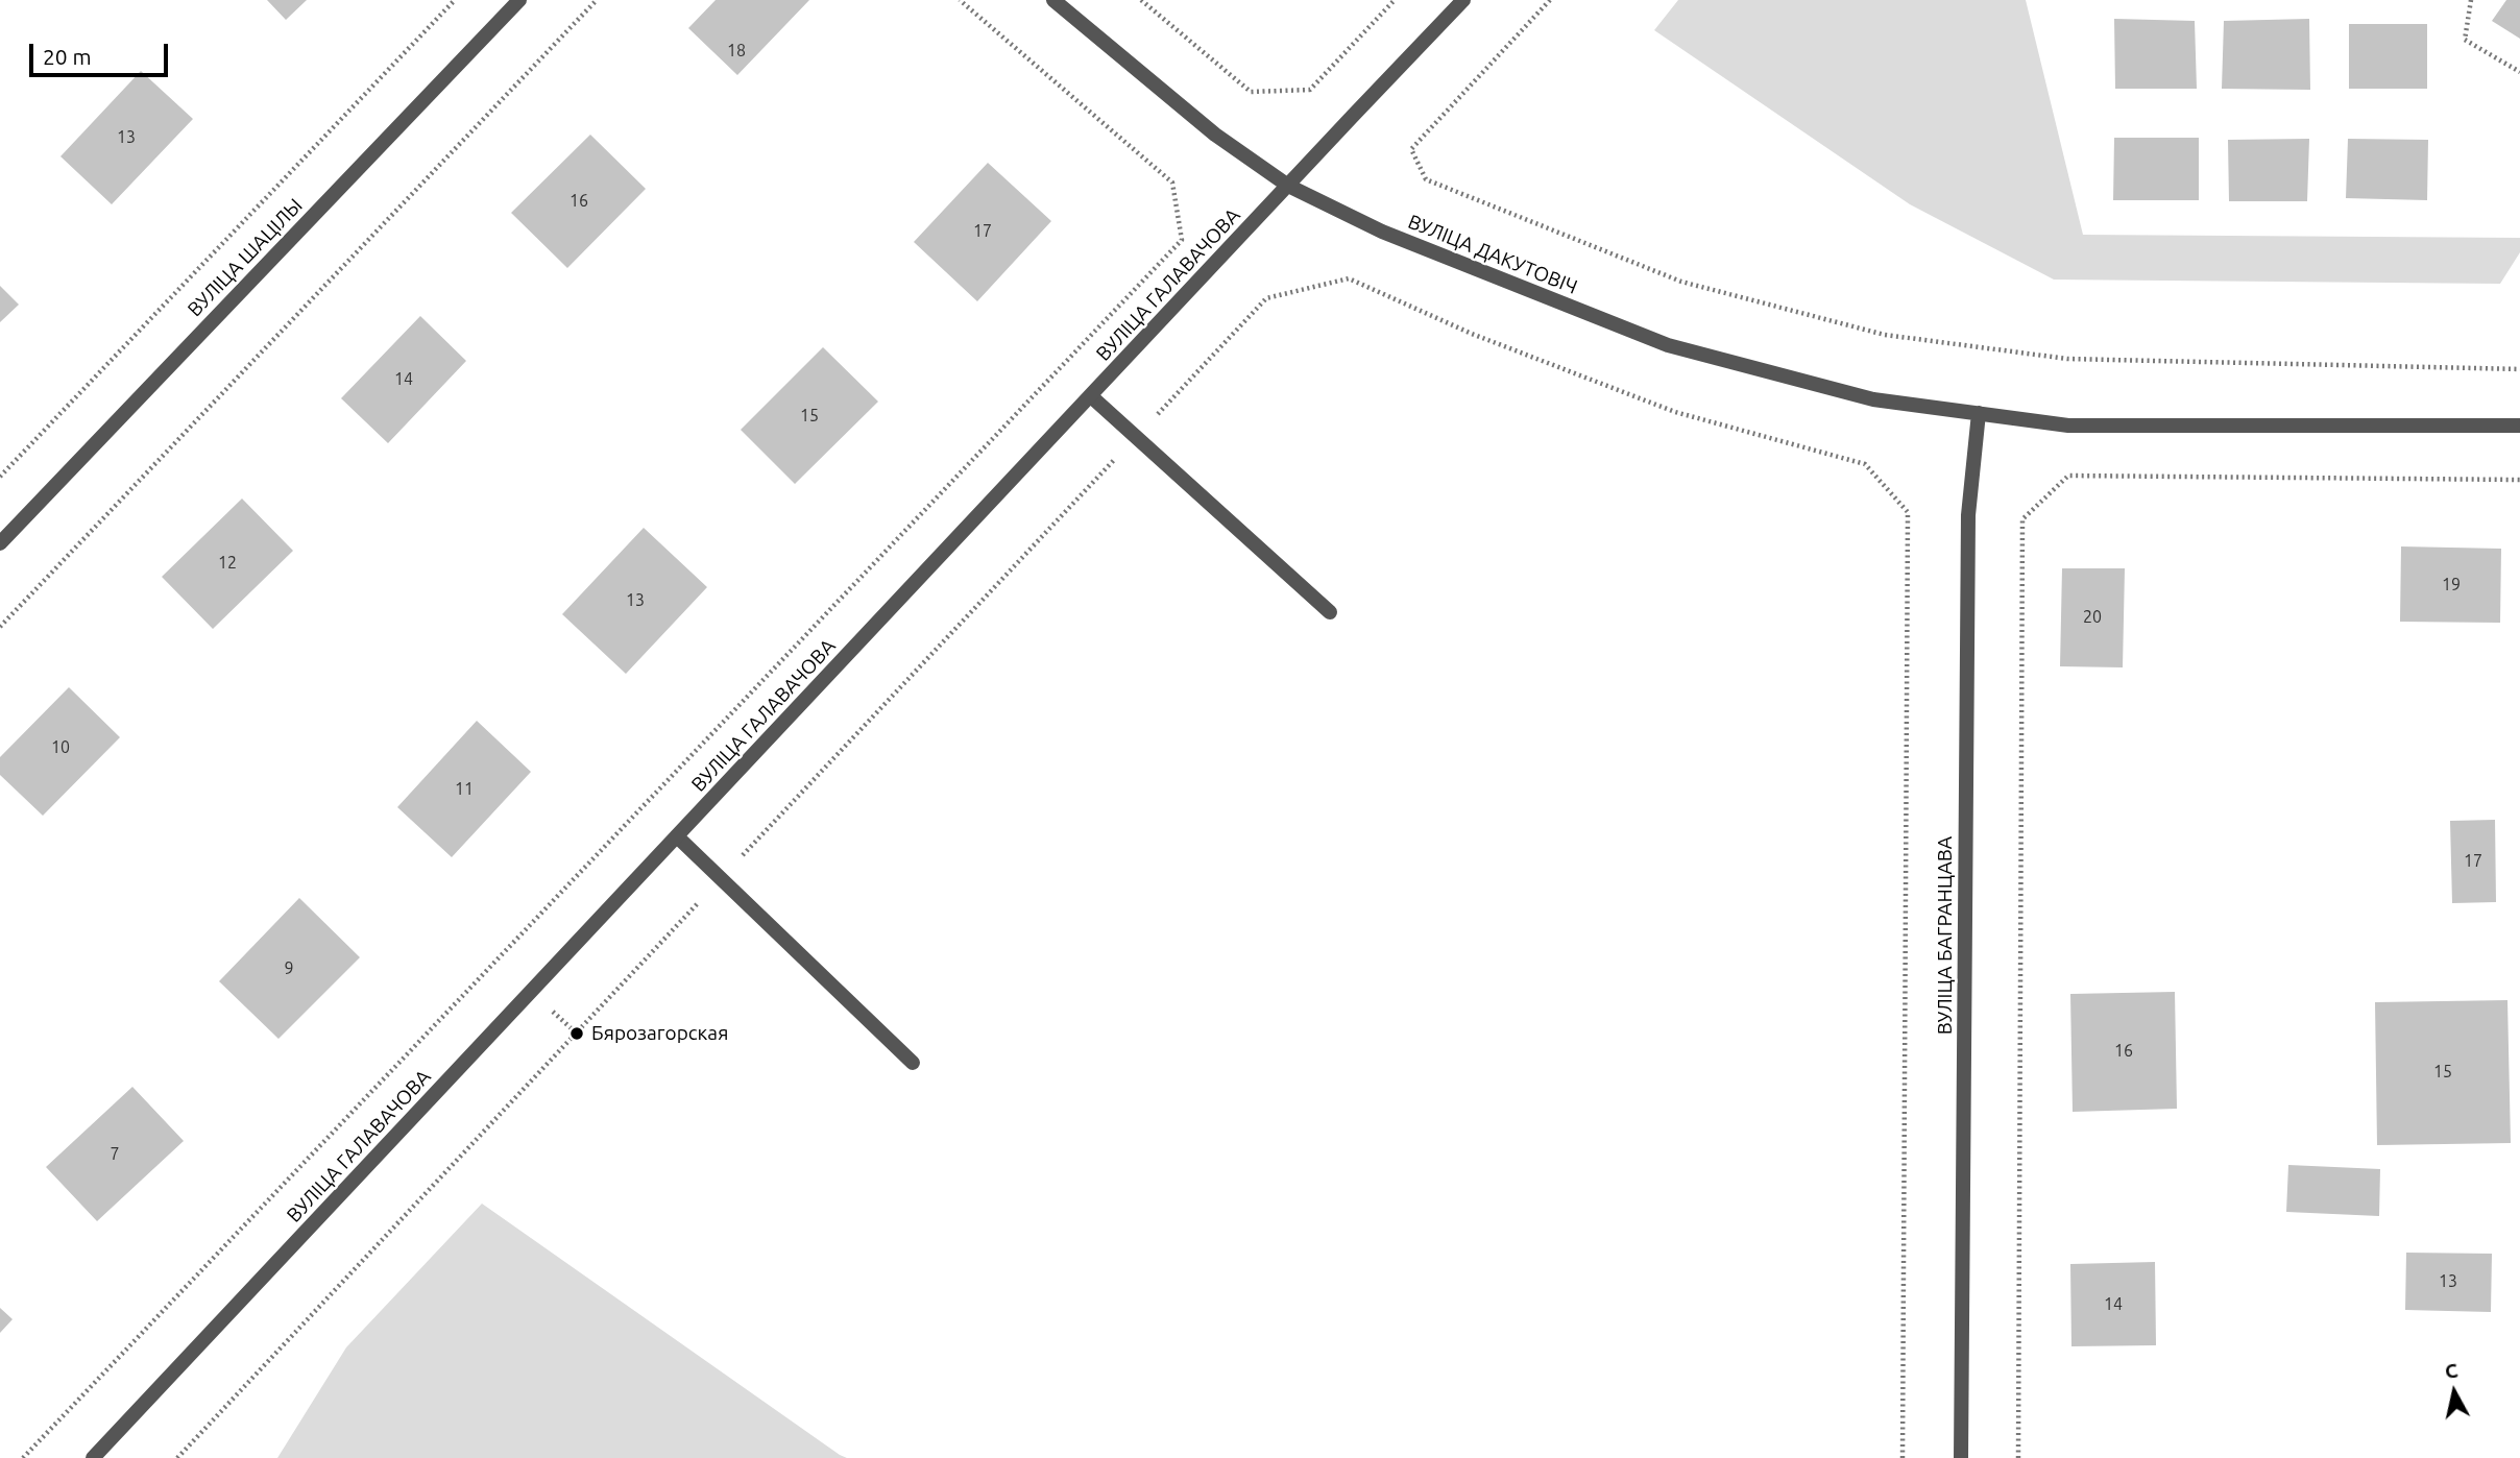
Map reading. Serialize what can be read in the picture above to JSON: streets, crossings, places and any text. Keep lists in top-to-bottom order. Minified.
{"streets":{"street":["ВУЛІЦА ДАКУТОВІЧ","ВУЛІЦА ШАЦІЛЫ","ВУЛІЦА ГАЛАВАЧОВА","ВУЛІЦА БАГРАНЦАВА"]},"crossings":[["ВУЛІЦА ДАКУТОВІЧ","ВУЛІЦА ГАЛАВАЧОВА"],["ВУЛІЦА ДАКУТОВІЧ","ВУЛІЦА БАГРАНЦАВА"]],"places":["Бярозагорская"],"house_numbers":["18","13","16","17","14","15","12","19","13","20","10","11","17","9","16","15","7","13","14"],"scale_bar":"20 m","north":"top"}
